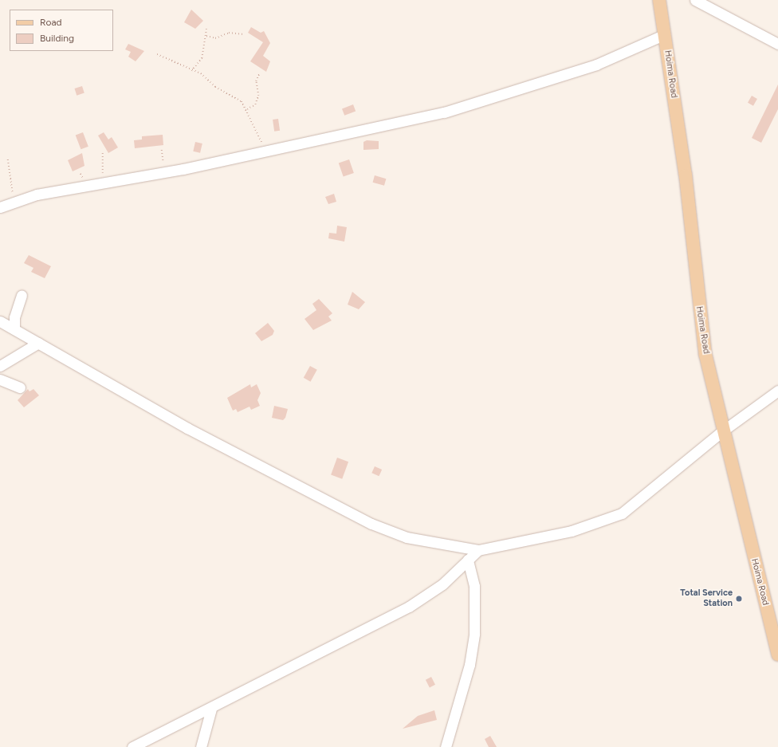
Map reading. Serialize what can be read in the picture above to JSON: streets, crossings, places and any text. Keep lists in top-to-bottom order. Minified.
{"streets":{"main road":["Hoima Road"]},"places":["Total Service Station"],"legend":["Road","Building"]}
